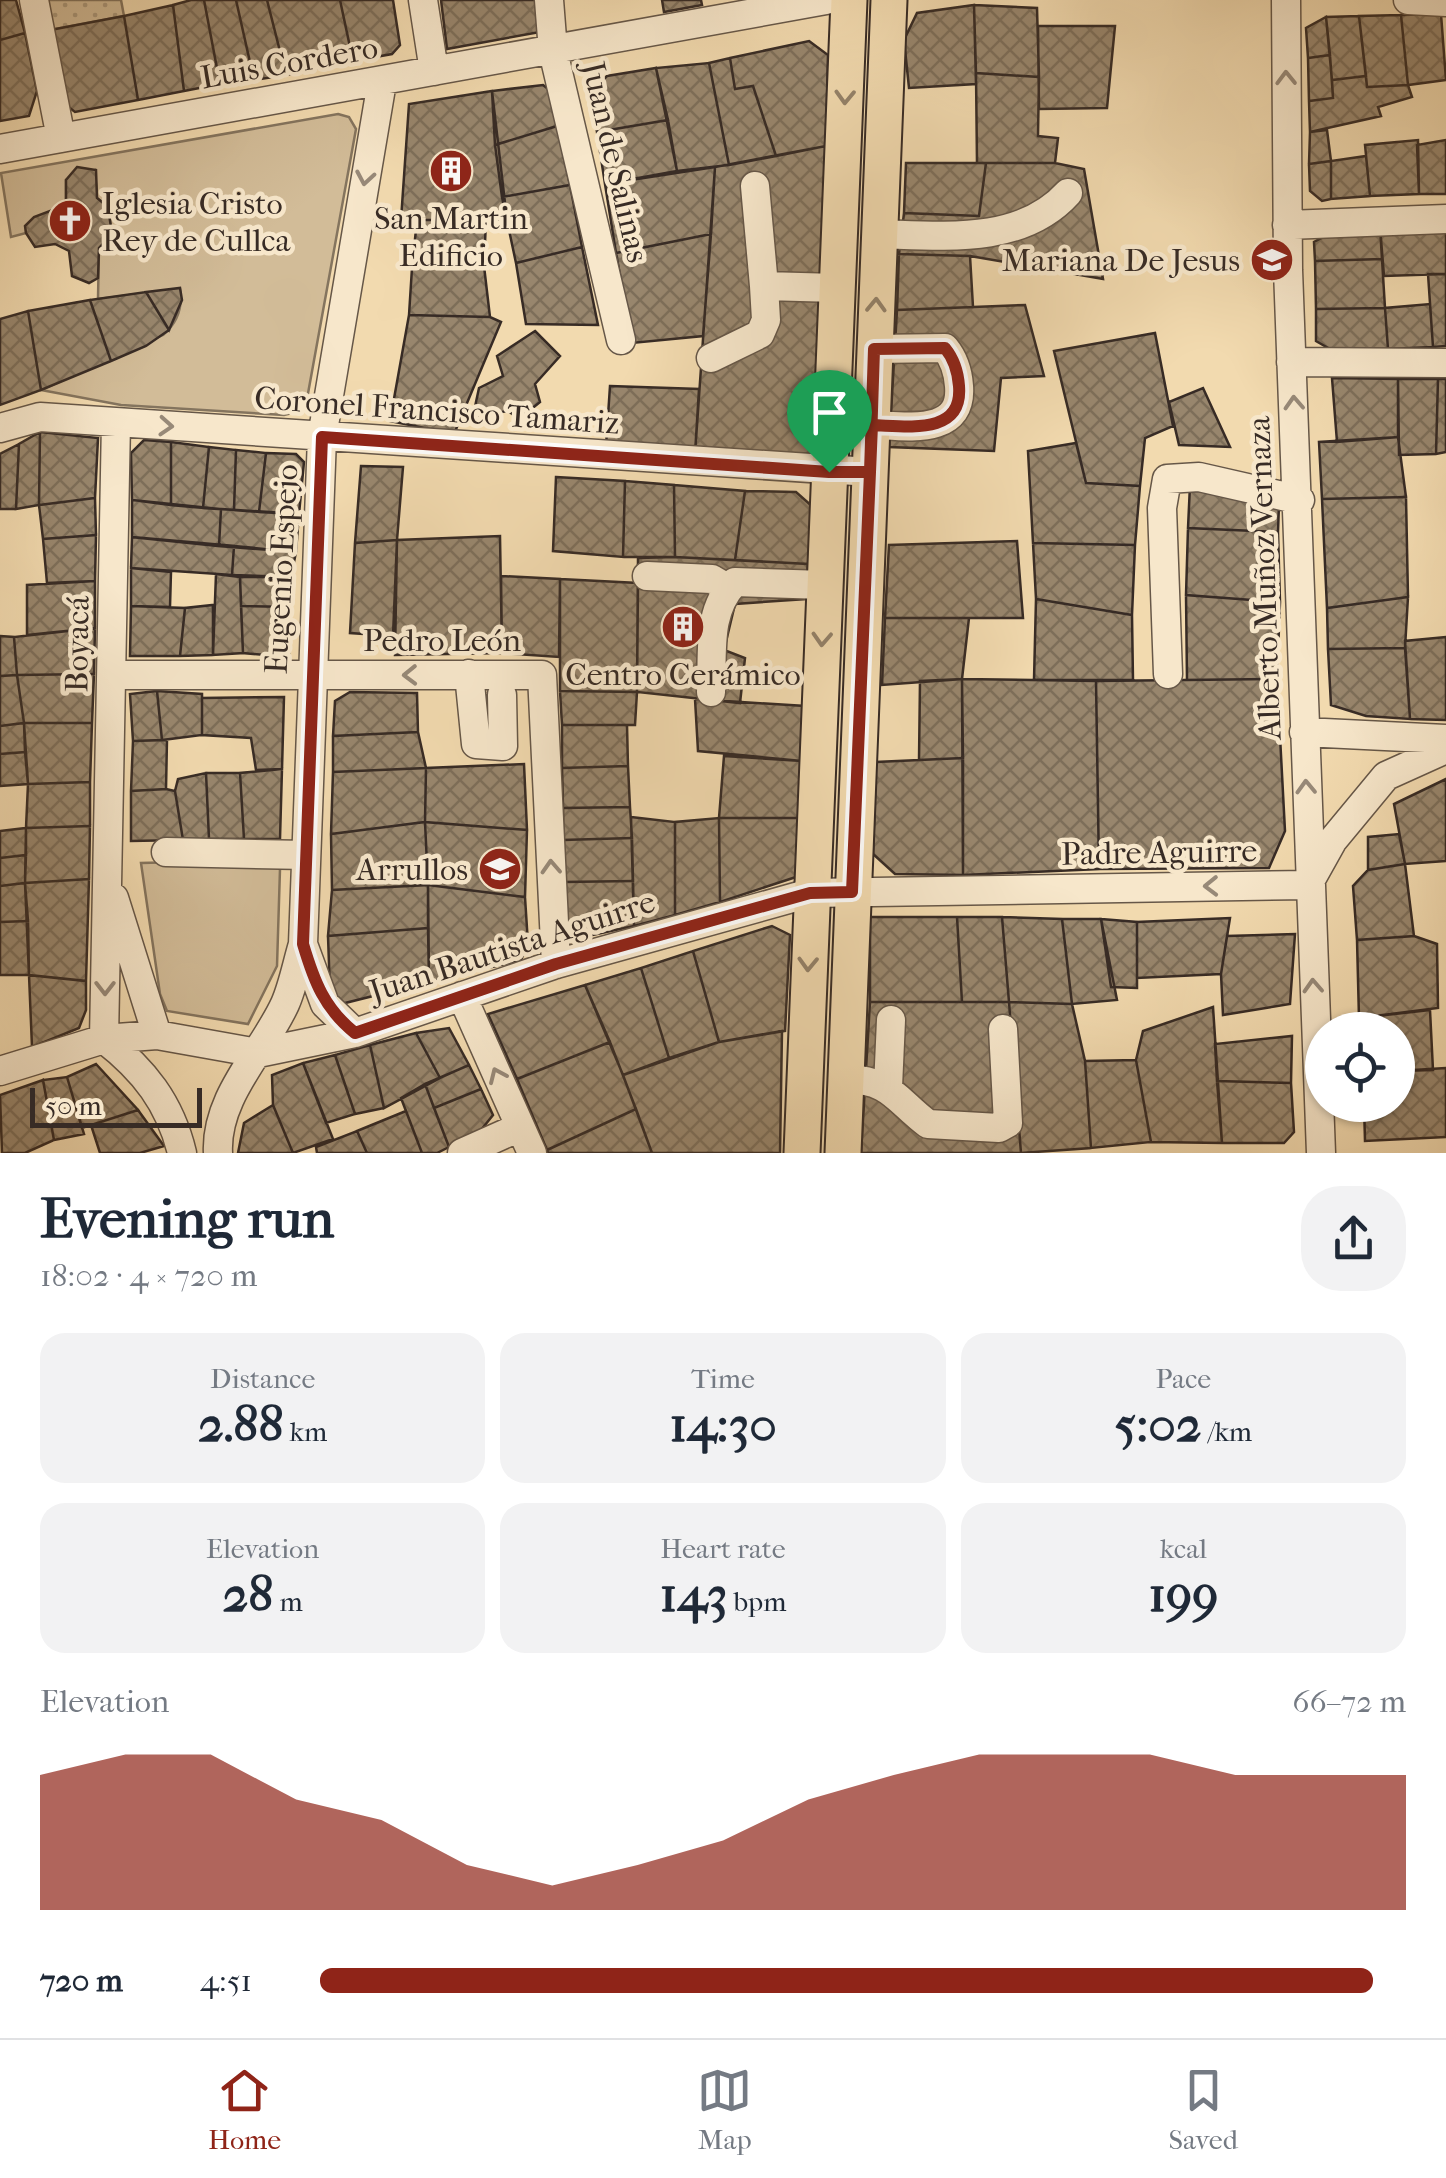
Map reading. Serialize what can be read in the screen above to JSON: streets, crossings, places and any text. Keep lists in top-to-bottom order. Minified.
{"streets":{"street":["Luis Cordero","Juan de Salinas","Coronel Francisco Tamariz","Eugenio Espejo","Alberto Muñoz Vernaza","Pedro León","Boyacá","Padre Aguirre","Juan Bautista Aguirre"]},"crossings":[["Luis Cordero","Juan de Salinas"],["Luis Cordero","Eugenio Espejo"],["Coronel Francisco Tamariz","Eugenio Espejo"],["Coronel Francisco Tamariz","Boyacá"],["Eugenio Espejo","Pedro León"],["Eugenio Espejo","Juan Bautista Aguirre"],["Alberto Muñoz Vernaza","Padre Aguirre"],["Pedro León","Boyacá"],["Pedro León","Juan Bautista Aguirre"],["Boyacá","Juan Bautista Aguirre"],["Padre Aguirre","Juan Bautista Aguirre"]],"one_way":["Alberto Muñoz Vernaza","Padre Aguirre"],"places":{"building":["San Martin Edificio","Centro Cerámico"],"church":["Iglesia Cristo Rey de Cullca"],"school or university":["Mariana De Jesus","Arrullos"]},"scale_bar":"50 m","page":{"scale":"50 m","heading":["Evening run","18:02 · 4 × 720 m"],"stats":[["Distance","2.88 km"],["Time","14:30"],["Pace","5:02 /km"],["Elevation","28 m"],["Heart rate","143 bpm"],["kcal","199"]],"chart":["Elevation","66–72 m"],"list":[{"name":"720 m","note":"4:51"}],"tabs":["Home","Map","Saved"]}}
